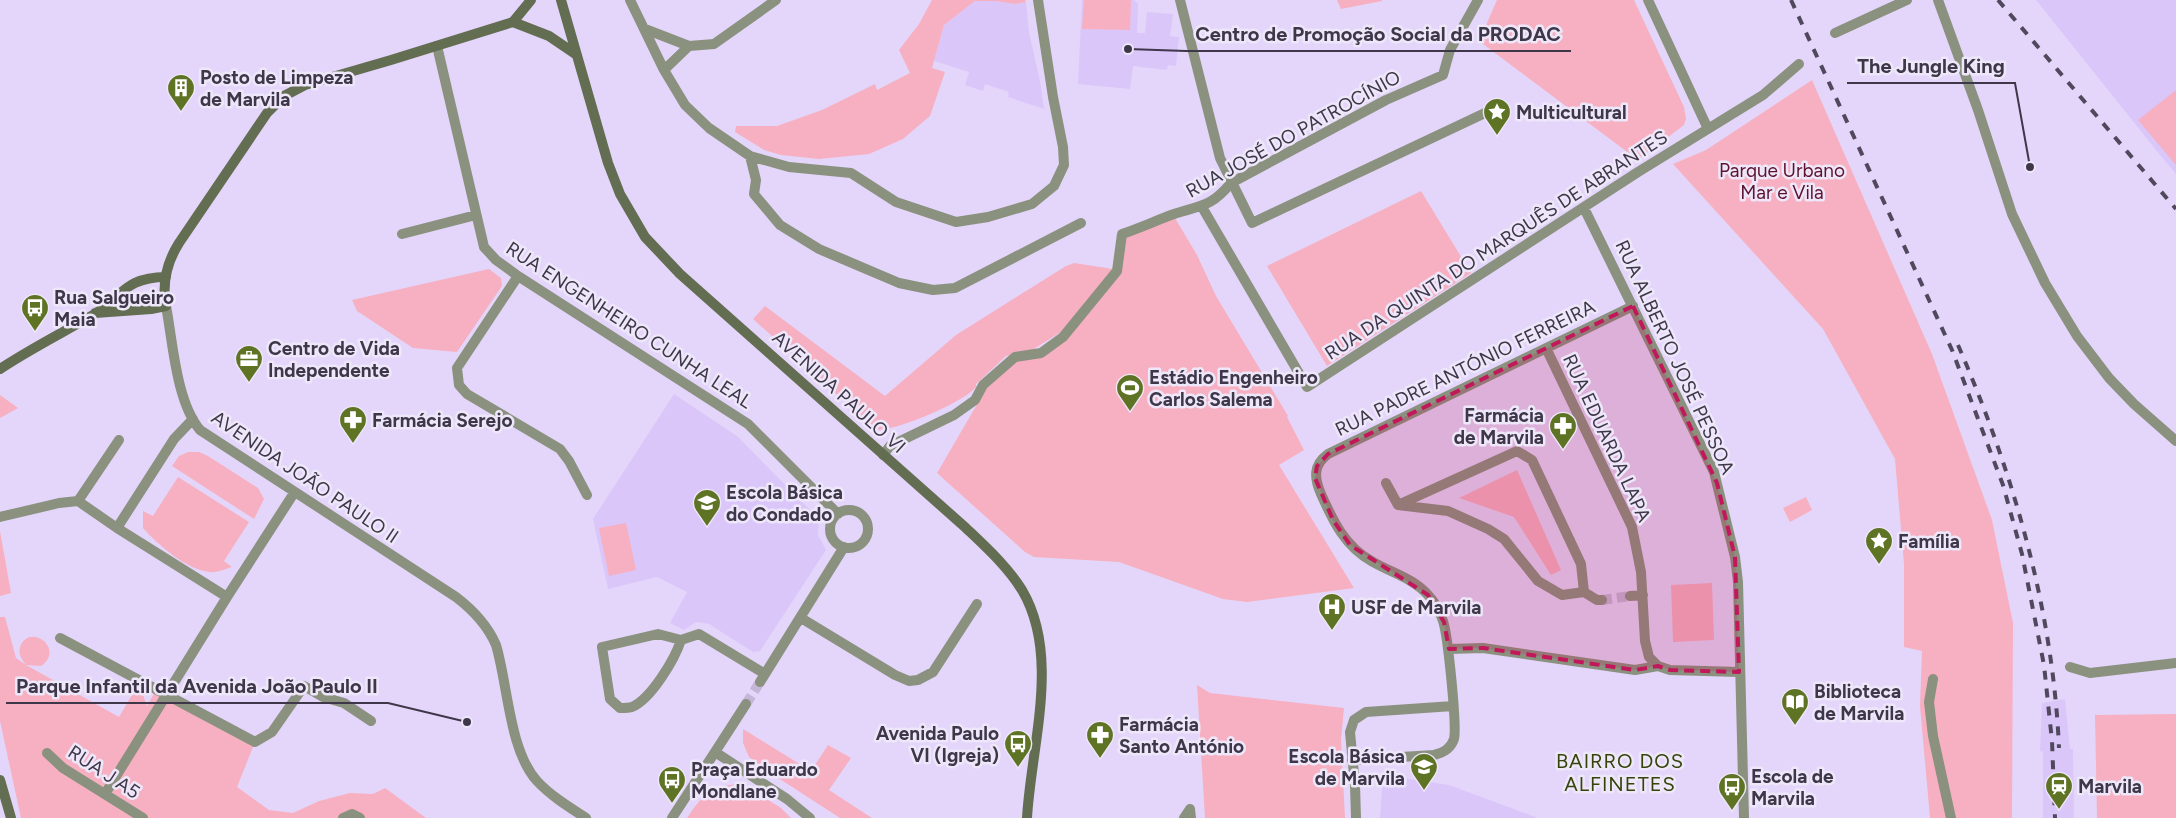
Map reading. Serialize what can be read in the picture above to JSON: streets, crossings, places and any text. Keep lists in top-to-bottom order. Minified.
{"streets":{"main road":["AVENIDA PAULO VI","AVENIDA JOÃO PAULO II"],"street":["RUA JOSÉ DO PATROCÍNIO","RUA DA QUINTA DO MARQUÊS DE ABRANTES","RUA ENGENHEIRO CUNHA LEAL","RUA ALBERTO JOSÉ PESSOA","RUA PADRE ANTÓNIO FERREIRA","RUA EDUARDA LAPA","RUA J A5"]},"crossings":[["RUA JOSÉ DO PATROCÍNIO","RUA DA QUINTA DO MARQUÊS DE ABRANTES"],["RUA JOSÉ DO PATROCÍNIO","AVENIDA PAULO VI"],["RUA DA QUINTA DO MARQUÊS DE ABRANTES","RUA ALBERTO JOSÉ PESSOA"],["RUA ENGENHEIRO CUNHA LEAL","AVENIDA JOÃO PAULO II"],["RUA ALBERTO JOSÉ PESSOA","RUA PADRE ANTÓNIO FERREIRA"],["RUA PADRE ANTÓNIO FERREIRA","RUA EDUARDA LAPA"]],"districts":["BAIRRO DOS ALFINETES"],"parks":["Parque Urbano Mar e Vila"],"places":{"other":["Centro de Promoção Social da PRODAC","The Jungle King","Parque Infantil da Avenida João Paulo II"],"building":["Posto de Limpeza de Marvila"],"place":["Multicultural","Família"],"bus stop":["Rua Salgueiro Maia","Avenida Paulo VI (Igreja)","Praça Eduardo Mondlane","Escola de Marvila"],"office":["Centro de Vida Independente"],"sports":["Estádio Engenheiro Carlos Salema"],"pharmacy":["Farmácia Serejo","Farmácia de Marvila","Farmácia Santo António"],"school or university":["Escola Básica do Condado","Escola Básica de Marvila"],"hospital":["USF de Marvila"],"library":["Biblioteca de Marvila"],"station":["Marvila"]}}
